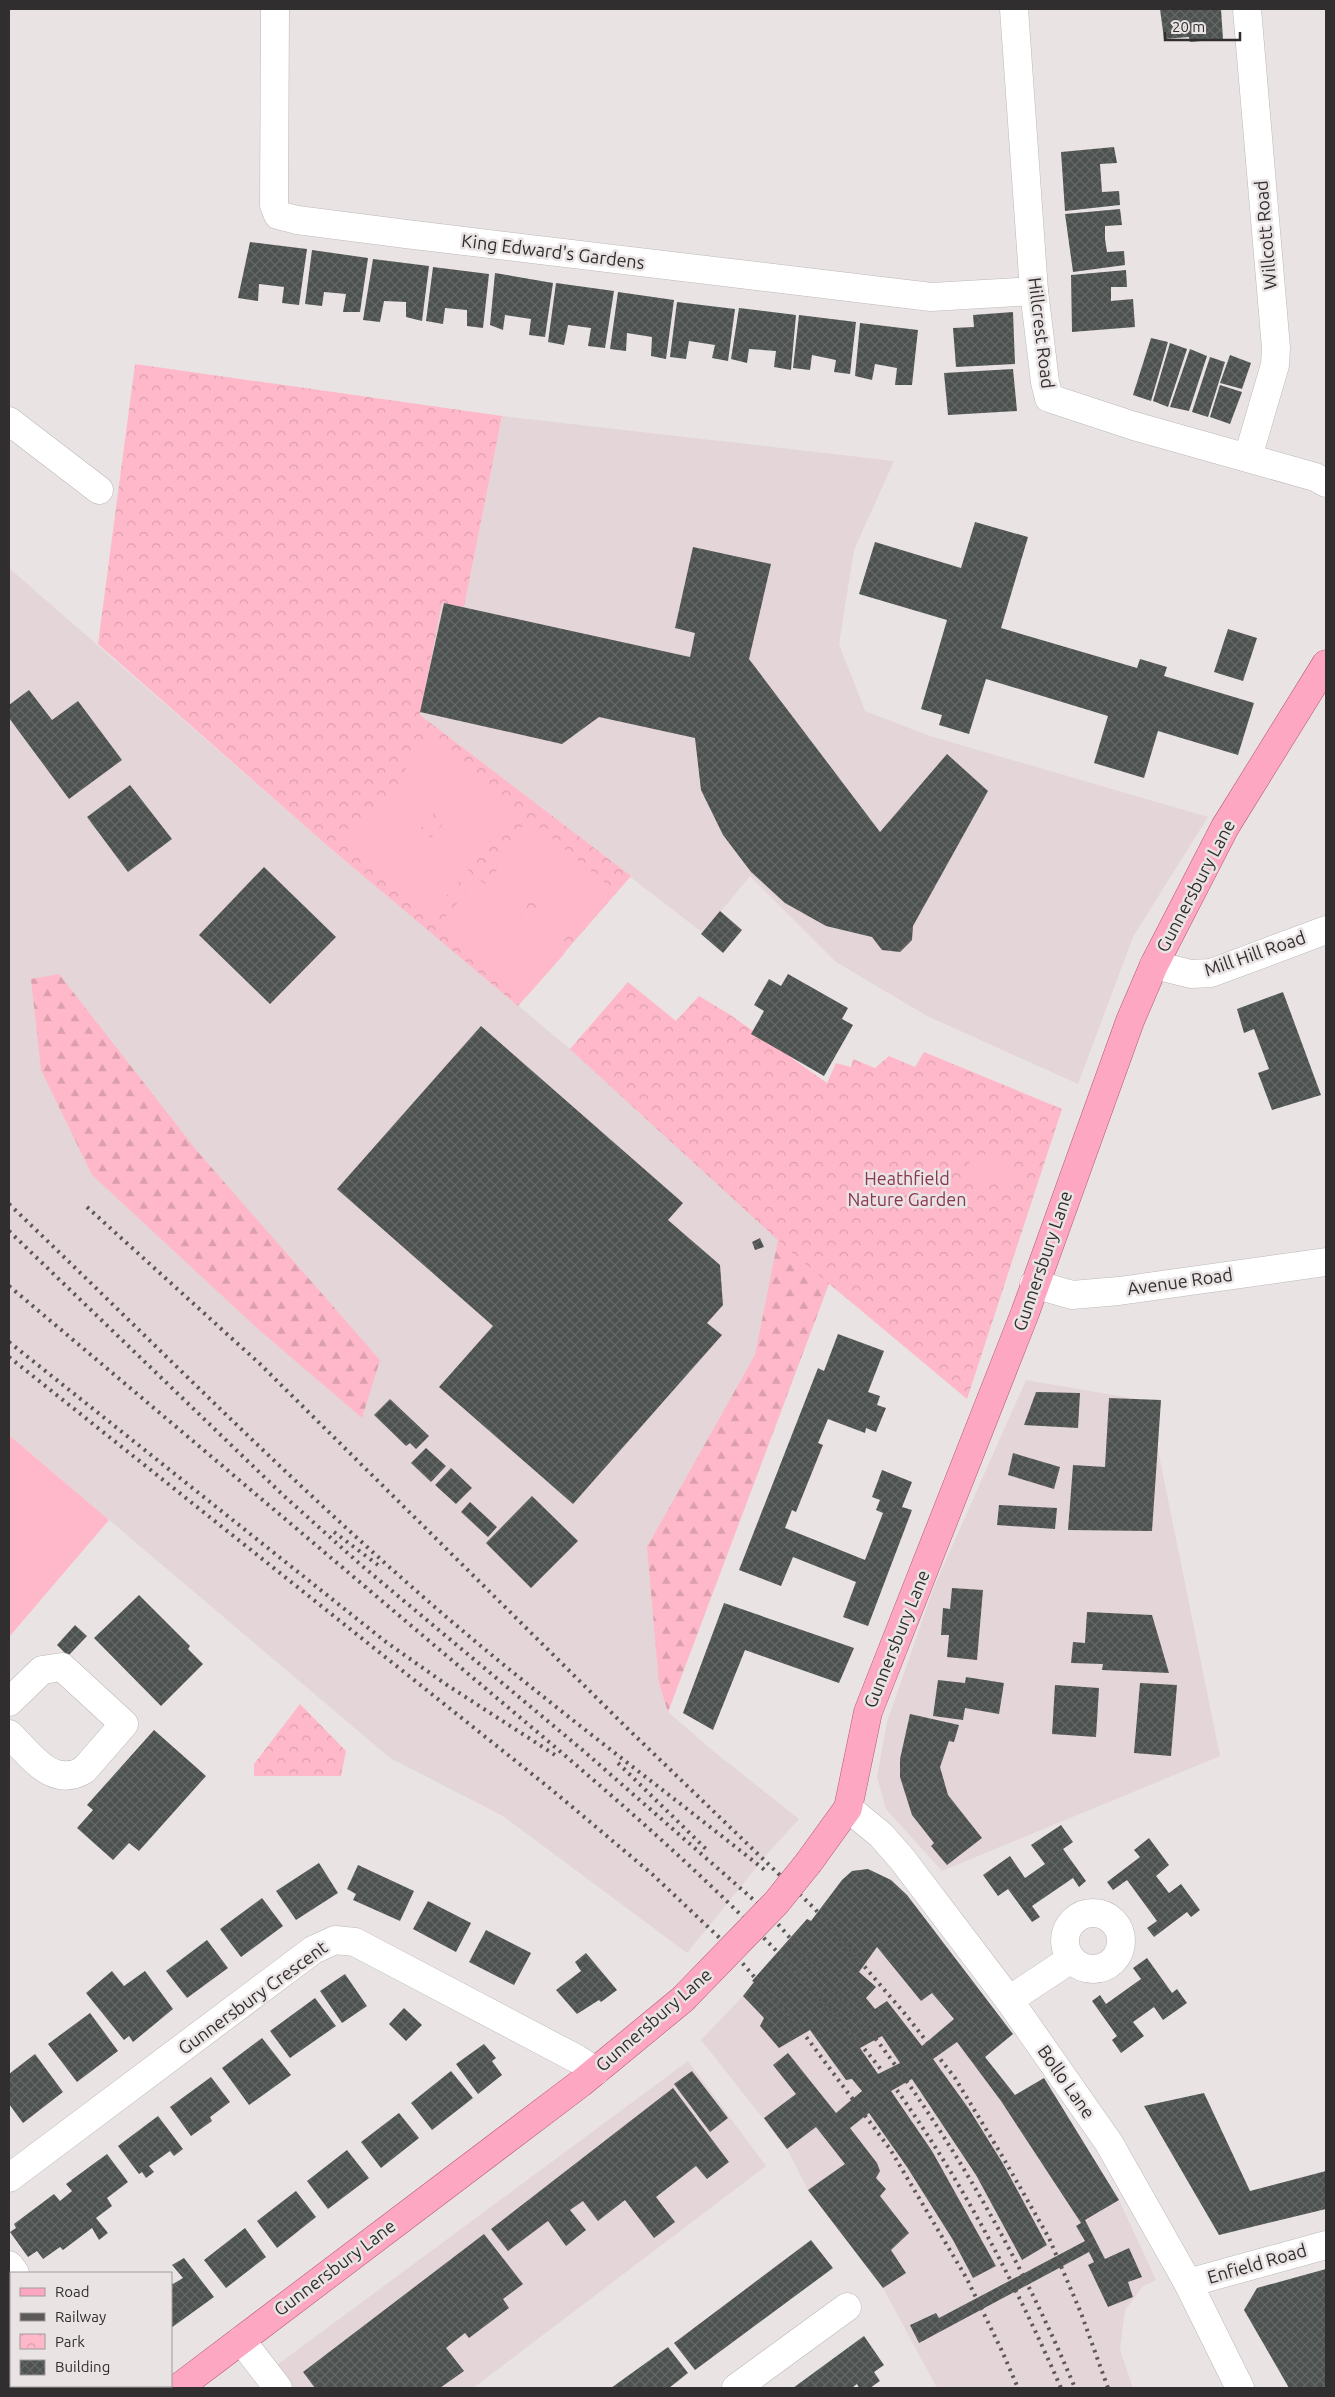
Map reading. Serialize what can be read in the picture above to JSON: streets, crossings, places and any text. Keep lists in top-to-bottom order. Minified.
{"streets":{"main road":["Gunnersbury Lane"],"street":["Willcott Road","King Edward's Gardens","Hillcrest Road","Mill Hill Road","Avenue Road","Gunnersbury Crescent","Bollo Lane","Enfield Road"]},"crossings":[["Willcott Road","Hillcrest Road"],["King Edward's Gardens","Hillcrest Road"],["Gunnersbury Lane","Mill Hill Road"],["Gunnersbury Lane","Avenue Road"],["Gunnersbury Lane","Gunnersbury Crescent"],["Gunnersbury Lane","Bollo Lane"],["Bollo Lane","Enfield Road"]],"parks":["Heathfield Nature Garden"],"legend":["Road","Railway","Park","Building"],"scale_bar":"20 m"}
